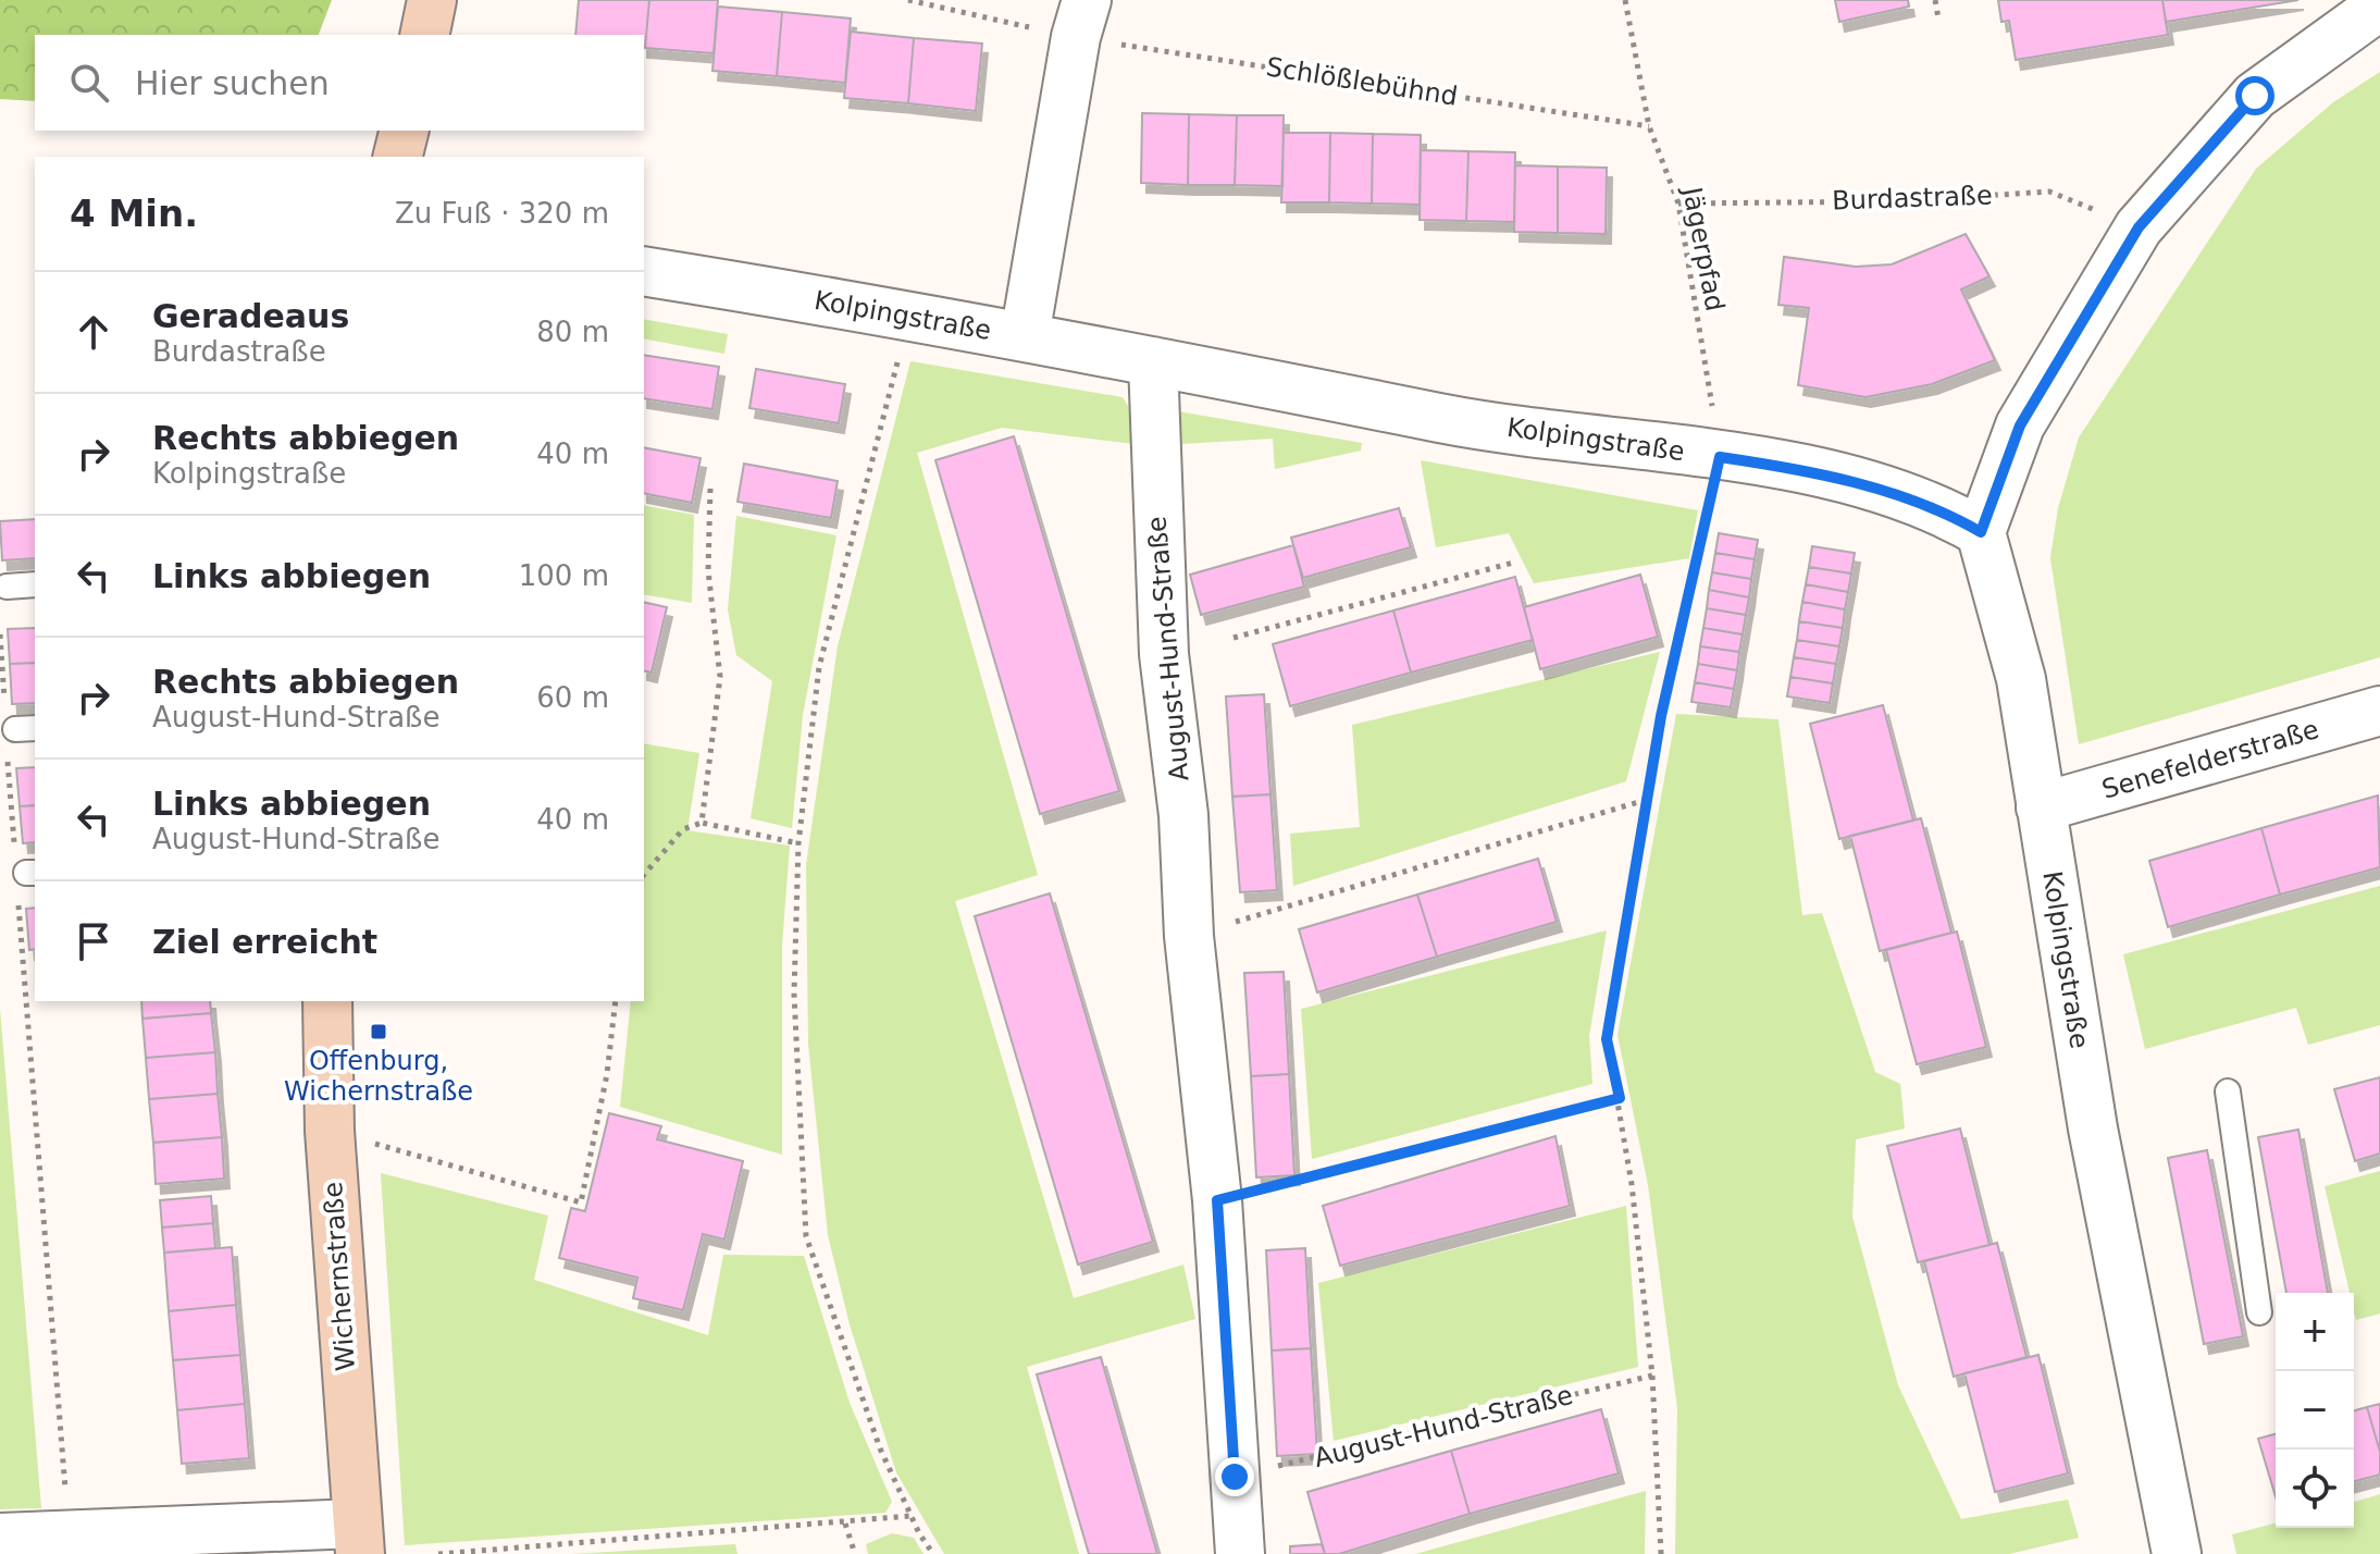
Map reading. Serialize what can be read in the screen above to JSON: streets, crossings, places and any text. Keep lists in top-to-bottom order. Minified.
{"streets":{"street":["Kolpingstraße","August-Hund-Straße","Senefelderstraße","Wichernstraße"],"path":["Schlößlebühnd","Burdastraße","Jägerpfad"]},"crossings":[["Schlößlebühnd","Jägerpfad"],["Burdastraße","Jägerpfad"],["Jägerpfad","Kolpingstraße"],["Kolpingstraße","August-Hund-Straße"],["Kolpingstraße","Senefelderstraße"]],"places":{"transit":["Offenburg, Wichernstraße"]},"page":{"search":"Hier suchen","heading":["4 Min.","Zu Fuß · 320 m"],"list":[["Geradeaus","Burdastraße","80 m"],["Rechts abbiegen","Kolpingstraße","40 m"],["Links abbiegen","100 m"],["Rechts abbiegen","August-Hund-Straße","60 m"],["Links abbiegen","August-Hund-Straße","40 m"],"Ziel erreicht"],"map_buttons":["+","−"]}}
